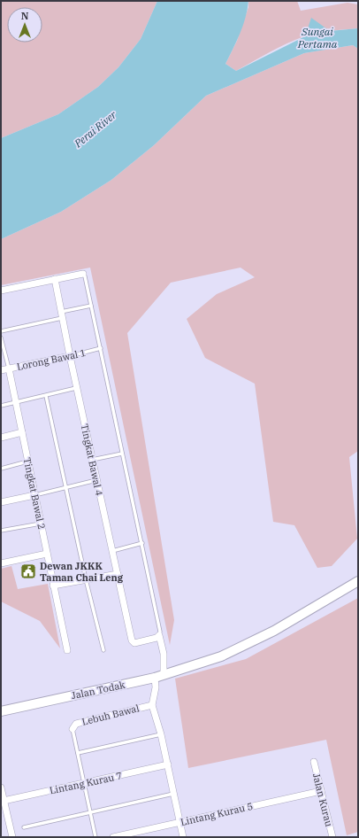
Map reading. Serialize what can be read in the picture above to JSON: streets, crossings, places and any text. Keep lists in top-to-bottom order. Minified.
{"streets":{"main road":["Jalan Todak"],"street":["Lorong Bawal 1","Tingkat Bawal 4","Tingkat Bawal 2","Lebuh Bawal","Lintang Kurau 7","Jalan Kurau","Lintang Kurau 5"]},"crossings":[["Lorong Bawal 1","Tingkat Bawal 4"],["Lorong Bawal 1","Tingkat Bawal 2"],["Jalan Kurau","Lintang Kurau 5"]],"water":["Sungai Pertama","Perai River"],"places":{"public building":["Dewan JKKK Taman Chai Leng"]},"north":"top"}
